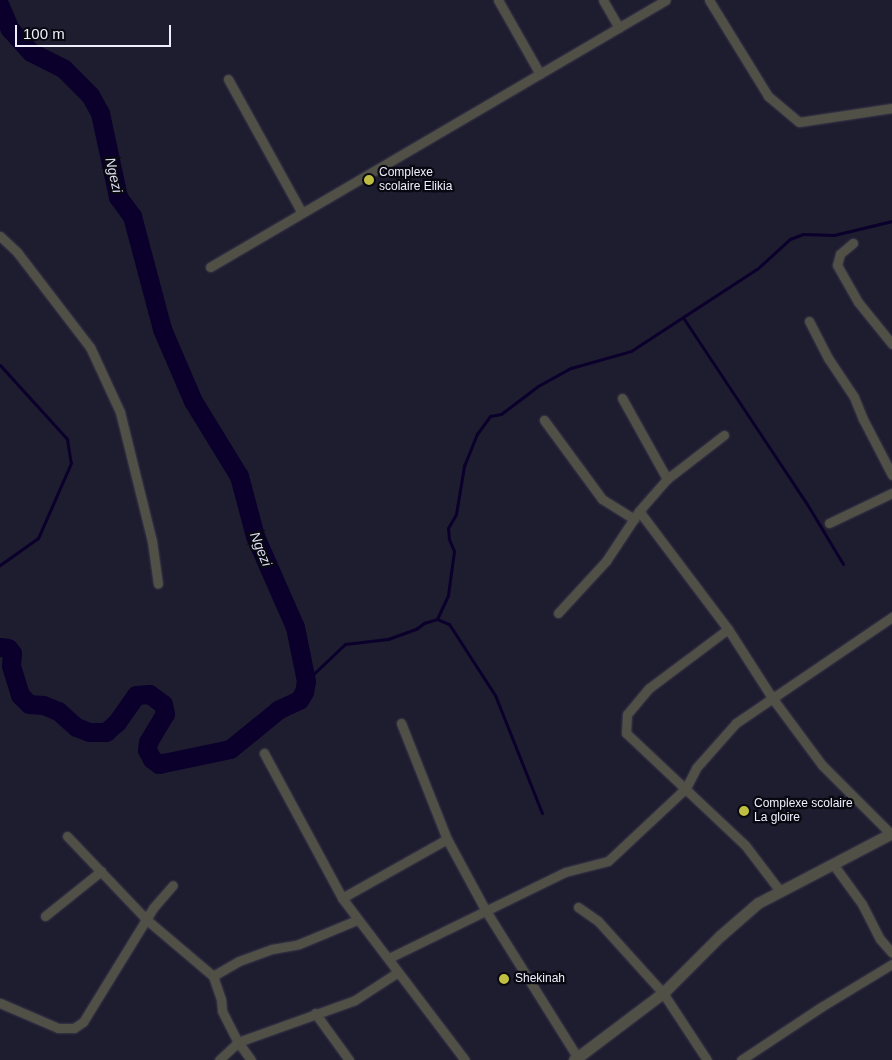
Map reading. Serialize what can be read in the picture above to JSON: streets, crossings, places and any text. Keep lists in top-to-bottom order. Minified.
{"water":["Ngezi"],"places":["Complexe scolaire Elikia","Complexe scolaire La gloire","Shekinah"],"scale_bar":"100 m"}
